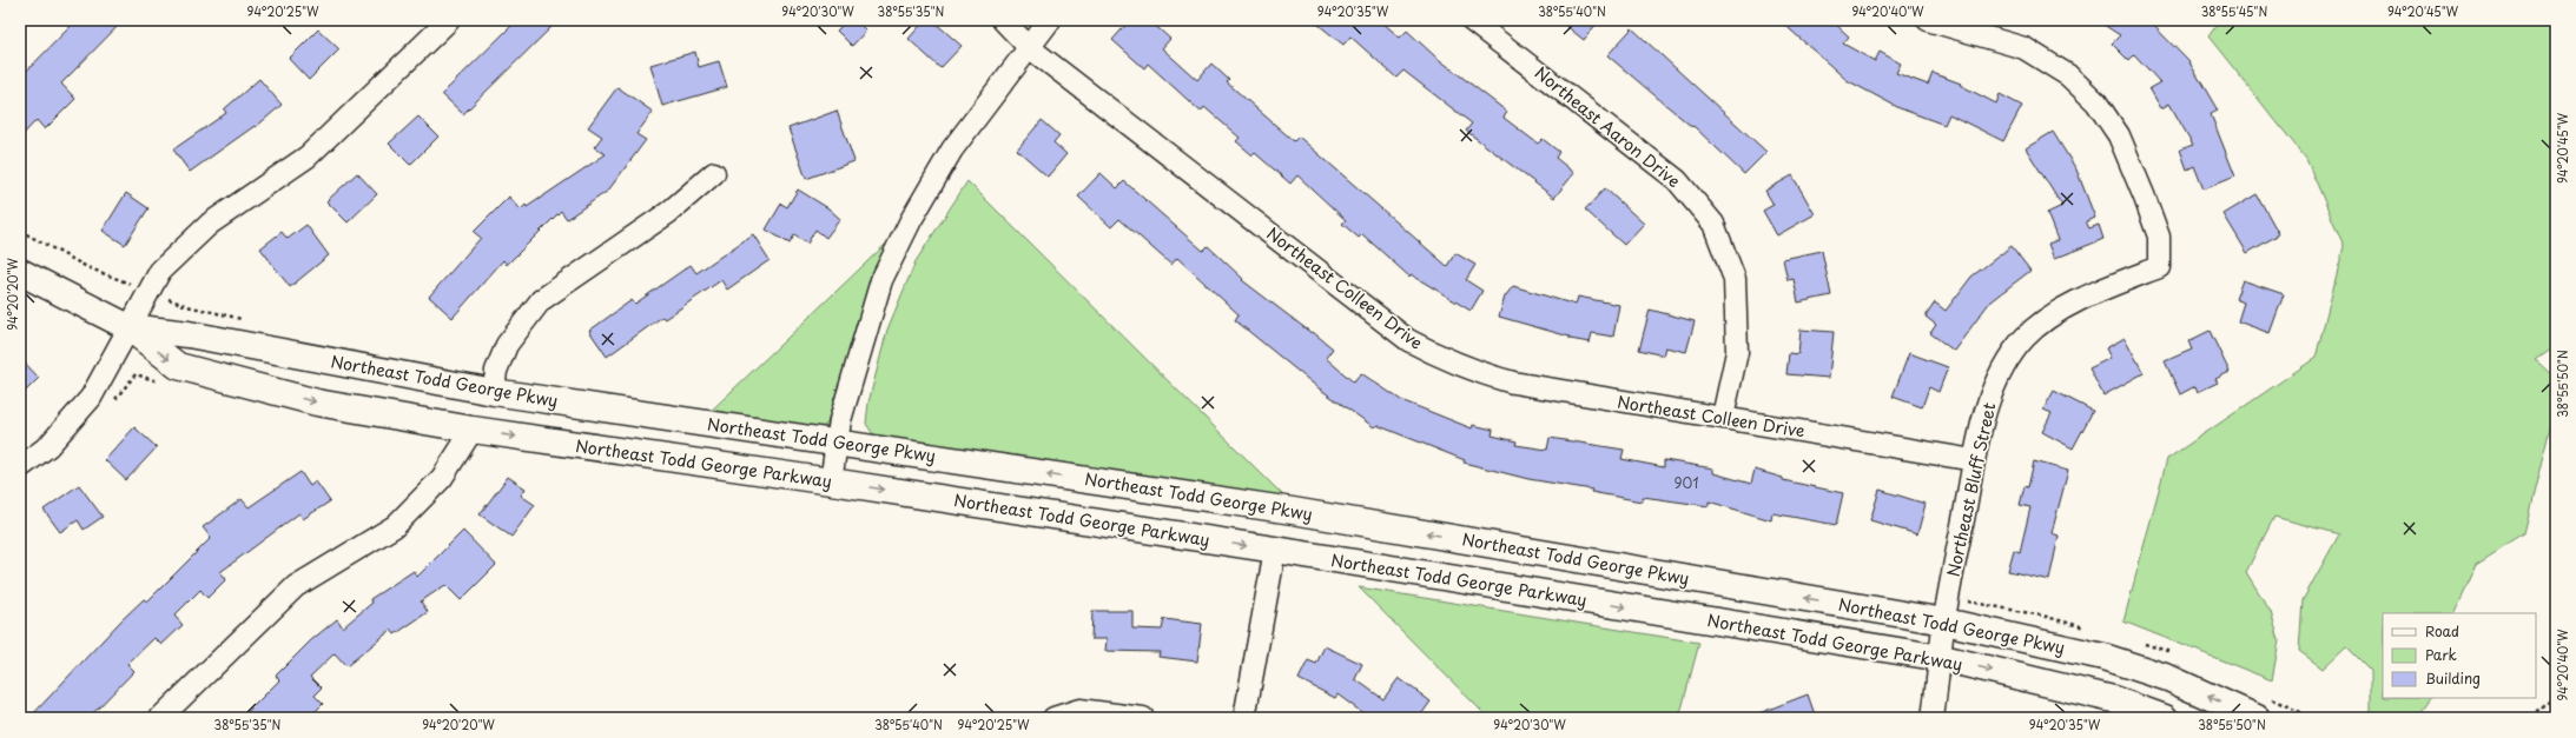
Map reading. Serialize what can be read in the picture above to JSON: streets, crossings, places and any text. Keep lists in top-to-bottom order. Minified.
{"streets":{"main road":["Northeast Todd George Pkwy","Northeast Todd George Parkway"],"street":["Northeast Aaron Drive","Northeast Colleen Drive","Northeast Bluff Street"]},"crossings":[["Northeast Aaron Drive","Northeast Colleen Drive"],["Northeast Colleen Drive","Northeast Bluff Street"],["Northeast Todd George Pkwy","Northeast Todd George Parkway"],["Northeast Todd George Pkwy","Northeast Bluff Street"],["Northeast Todd George Parkway","Northeast Bluff Street"]],"one_way":["Northeast Todd George Pkwy","Northeast Todd George Parkway"],"house_numbers":["901"],"legend":["Road","Park","Building"],"coordinates":["94°20'25\"W","94°20'30\"W","38°55'35\"N","94°20'35\"W","38°55'40\"N","94°20'40\"W","38°55'45\"N","94°20'45\"W","94°20'20\"W","38°55'50\"N"]}
